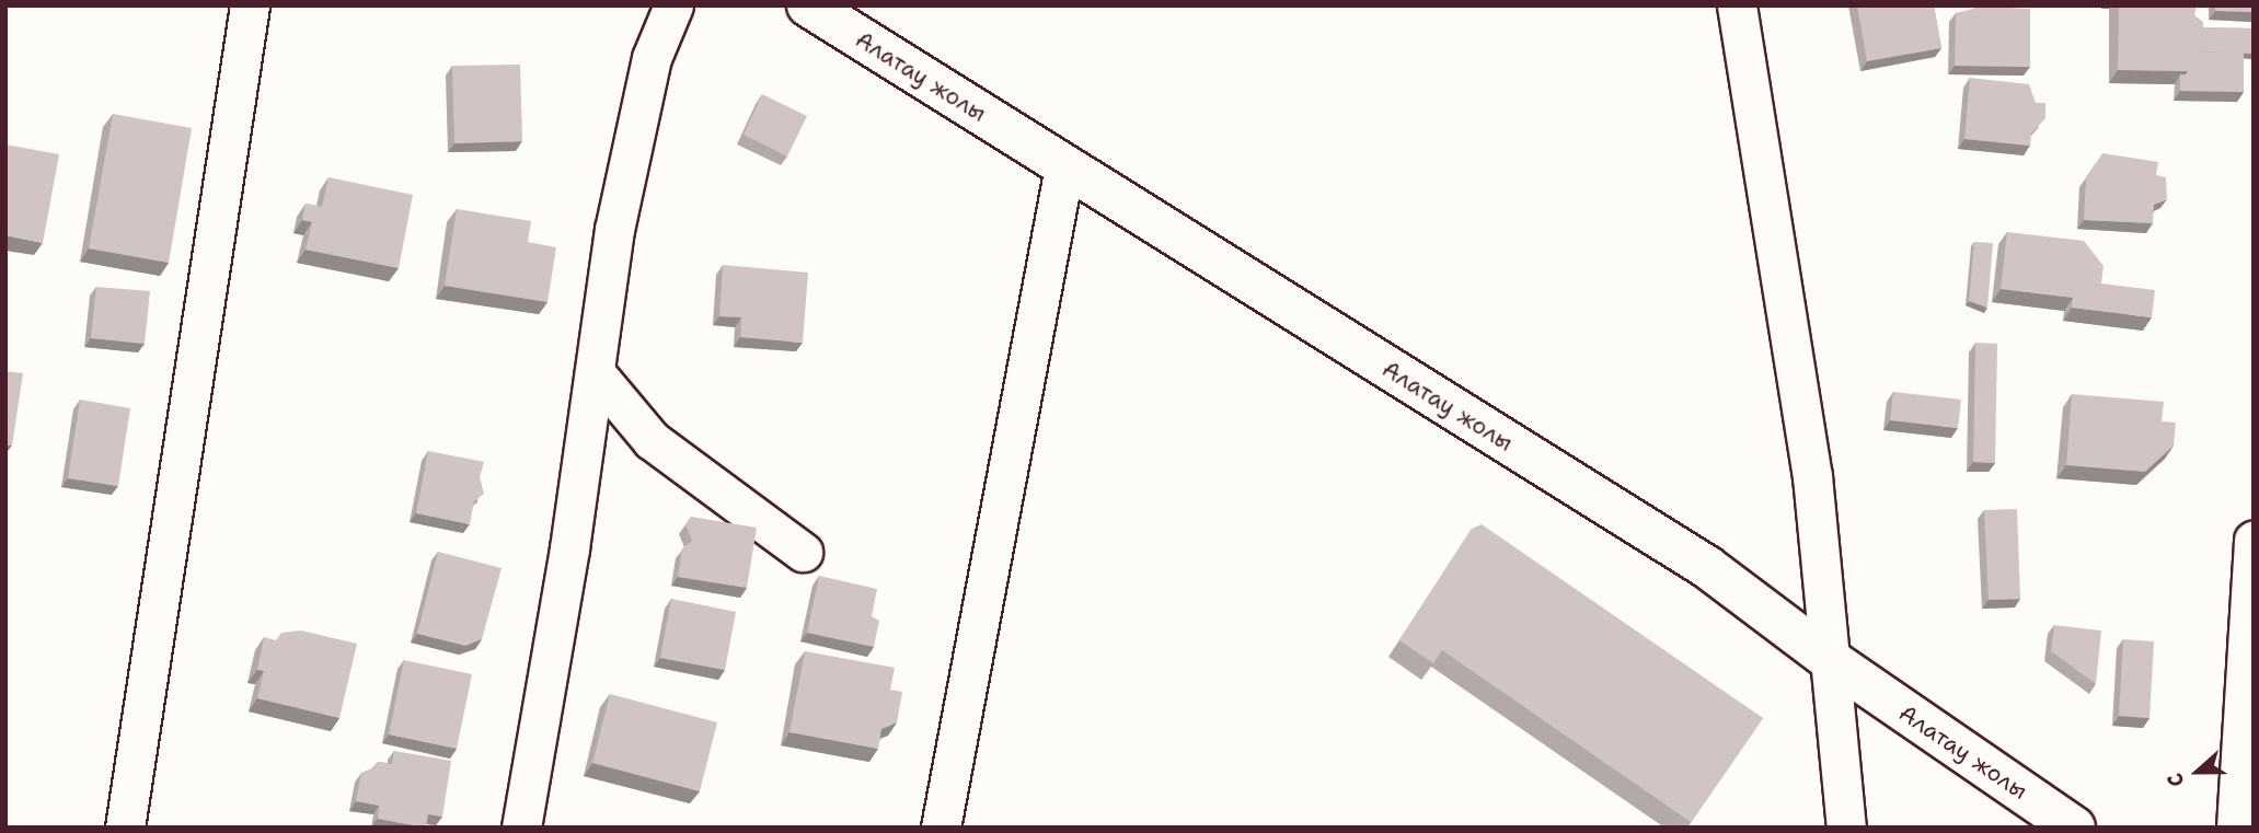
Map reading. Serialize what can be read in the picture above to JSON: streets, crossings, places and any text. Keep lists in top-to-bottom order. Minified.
{"streets":{"main road":["Алатау жолы"]},"north":"left"}
